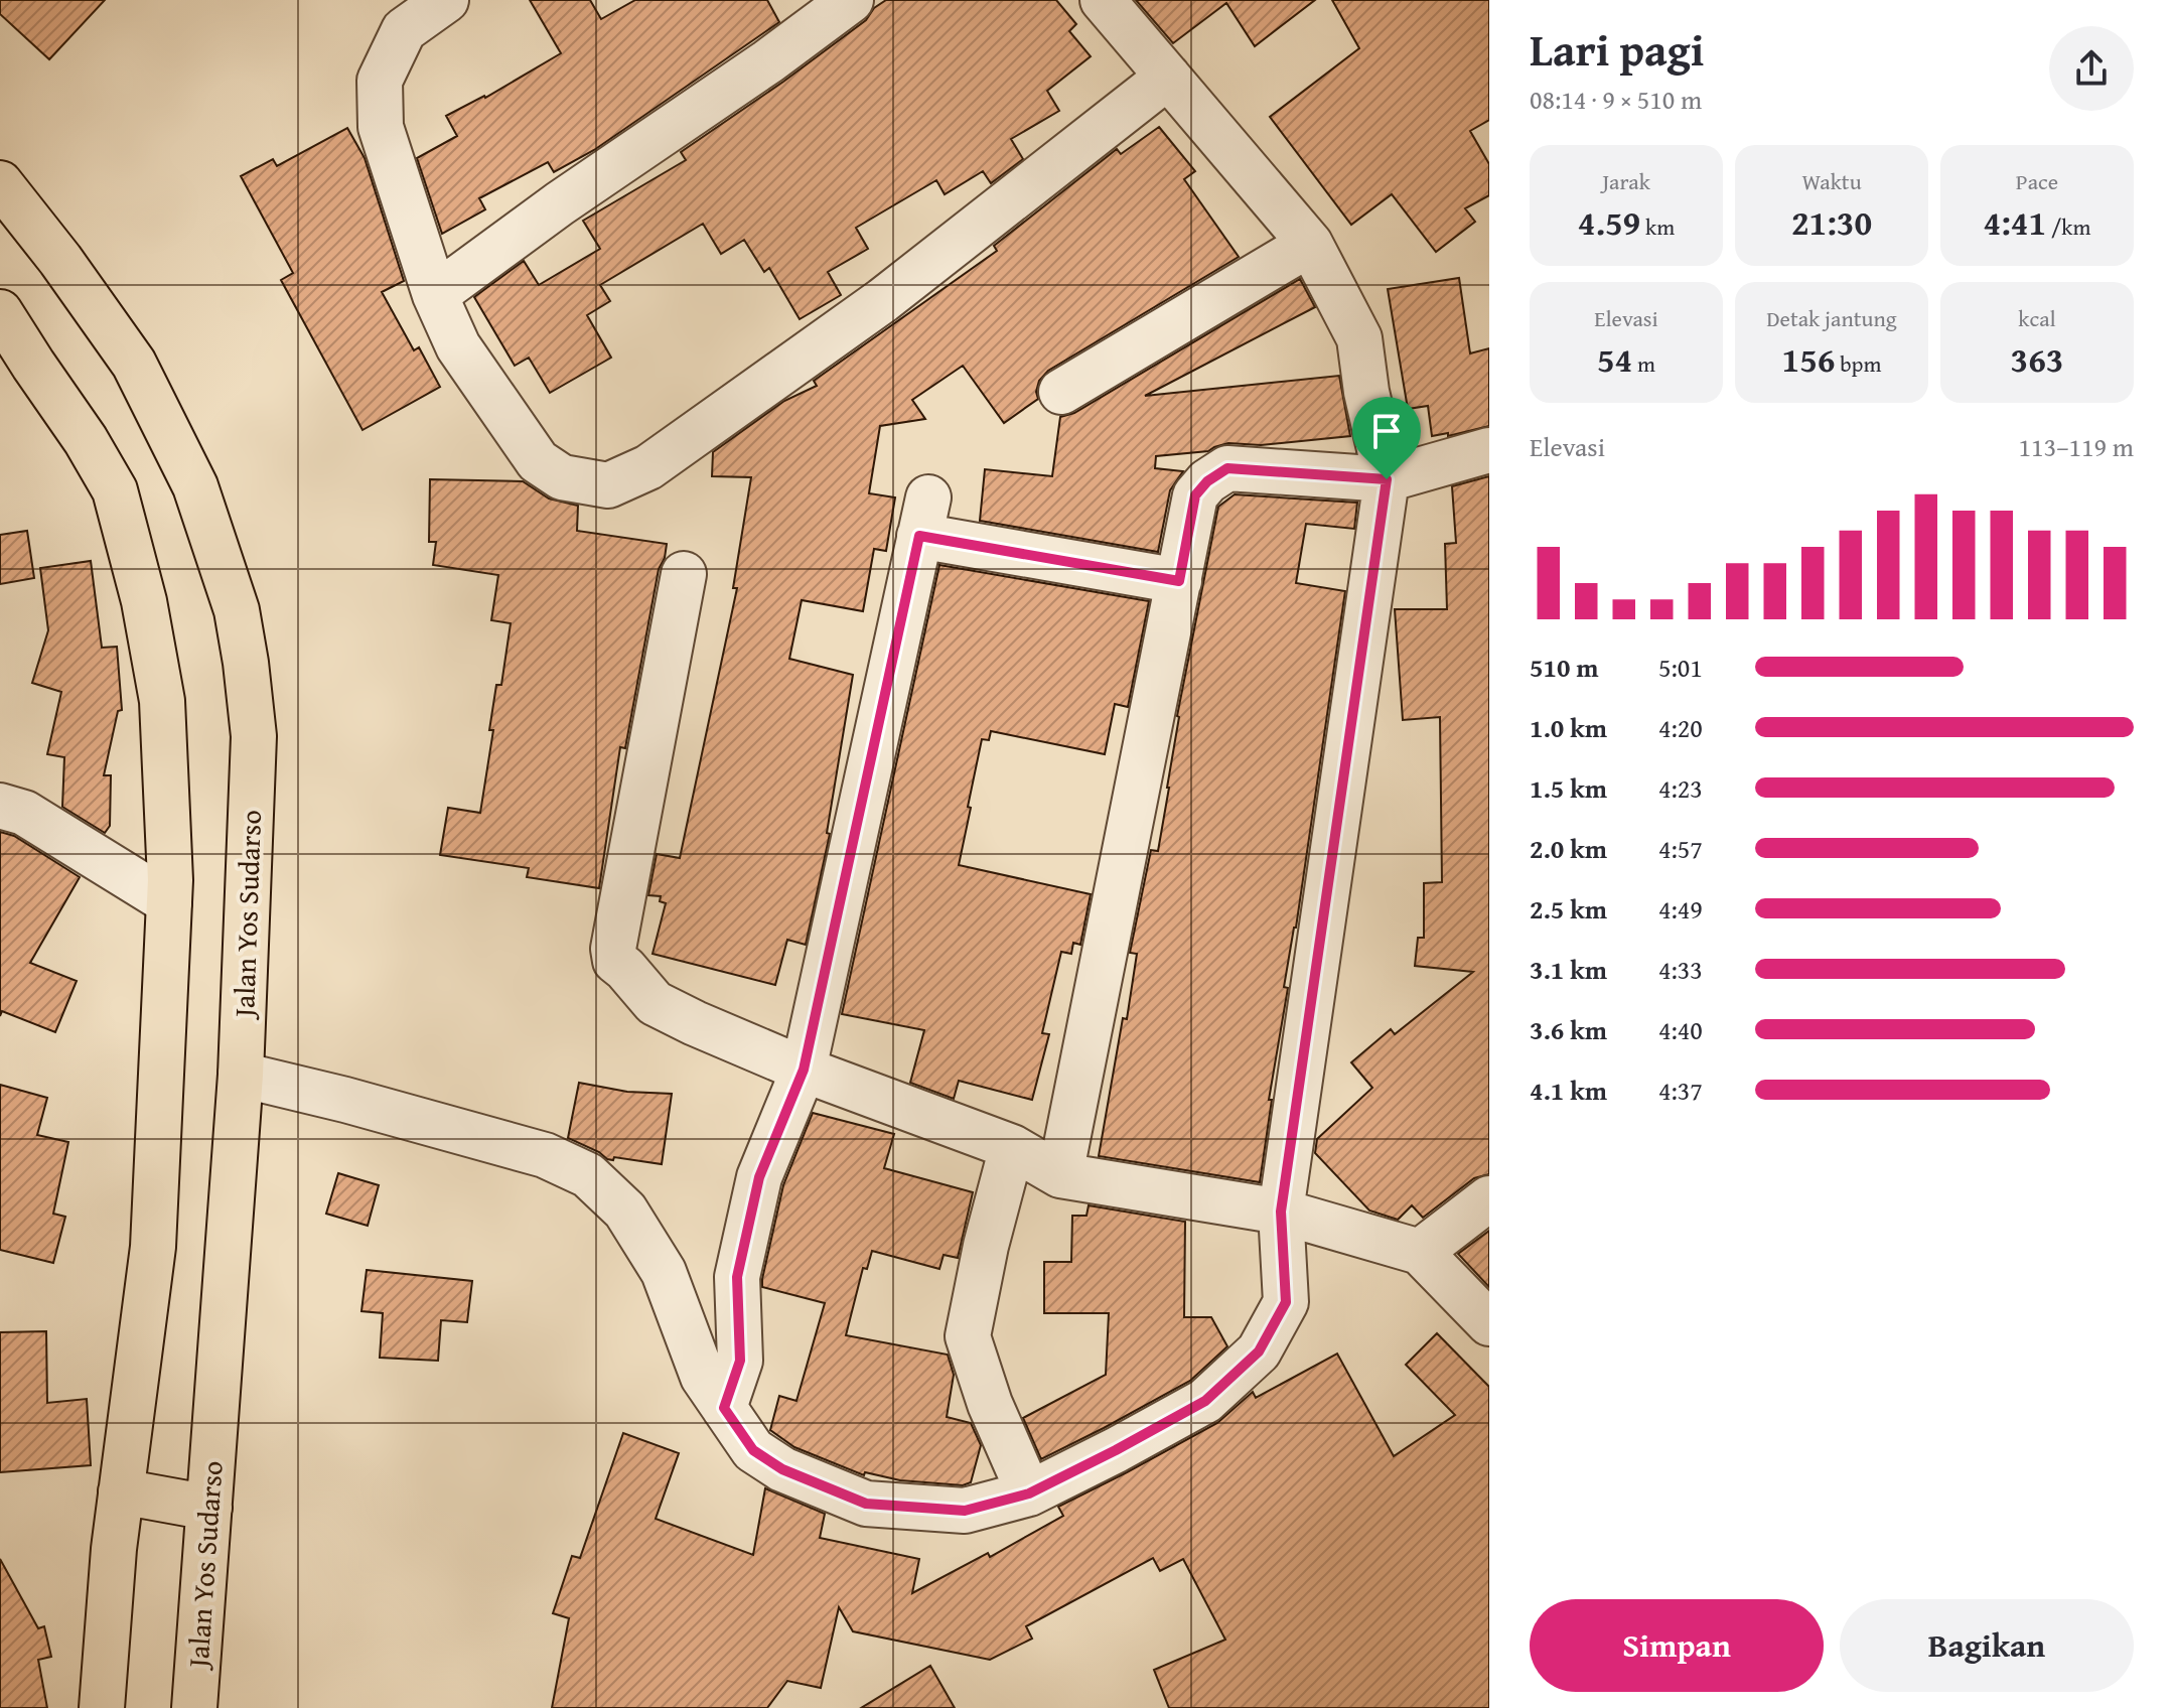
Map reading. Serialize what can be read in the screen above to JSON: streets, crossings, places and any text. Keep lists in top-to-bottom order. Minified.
{"streets":{"main road":["Jalan Yos Sudarso"]},"page":{"heading":["Lari pagi","08:14 · 9 × 510 m"],"stats":[["Jarak","4.59 km"],["Waktu","21:30"],["Pace","4:41 /km"],["Elevasi","54 m"],["Detak jantung","156 bpm"],["kcal","363"]],"chart":["Elevasi","113–119 m"],"list":[{"name":"510 m","note":"5:01"},{"name":"1.0 km","note":"4:20"},{"name":"1.5 km","note":"4:23"},{"name":"2.0 km","note":"4:57"},{"name":"2.5 km","note":"4:49"},{"name":"3.1 km","note":"4:33"},{"name":"3.6 km","note":"4:40"},{"name":"4.1 km","note":"4:37"}],"buttons":["Simpan","Bagikan"]}}
